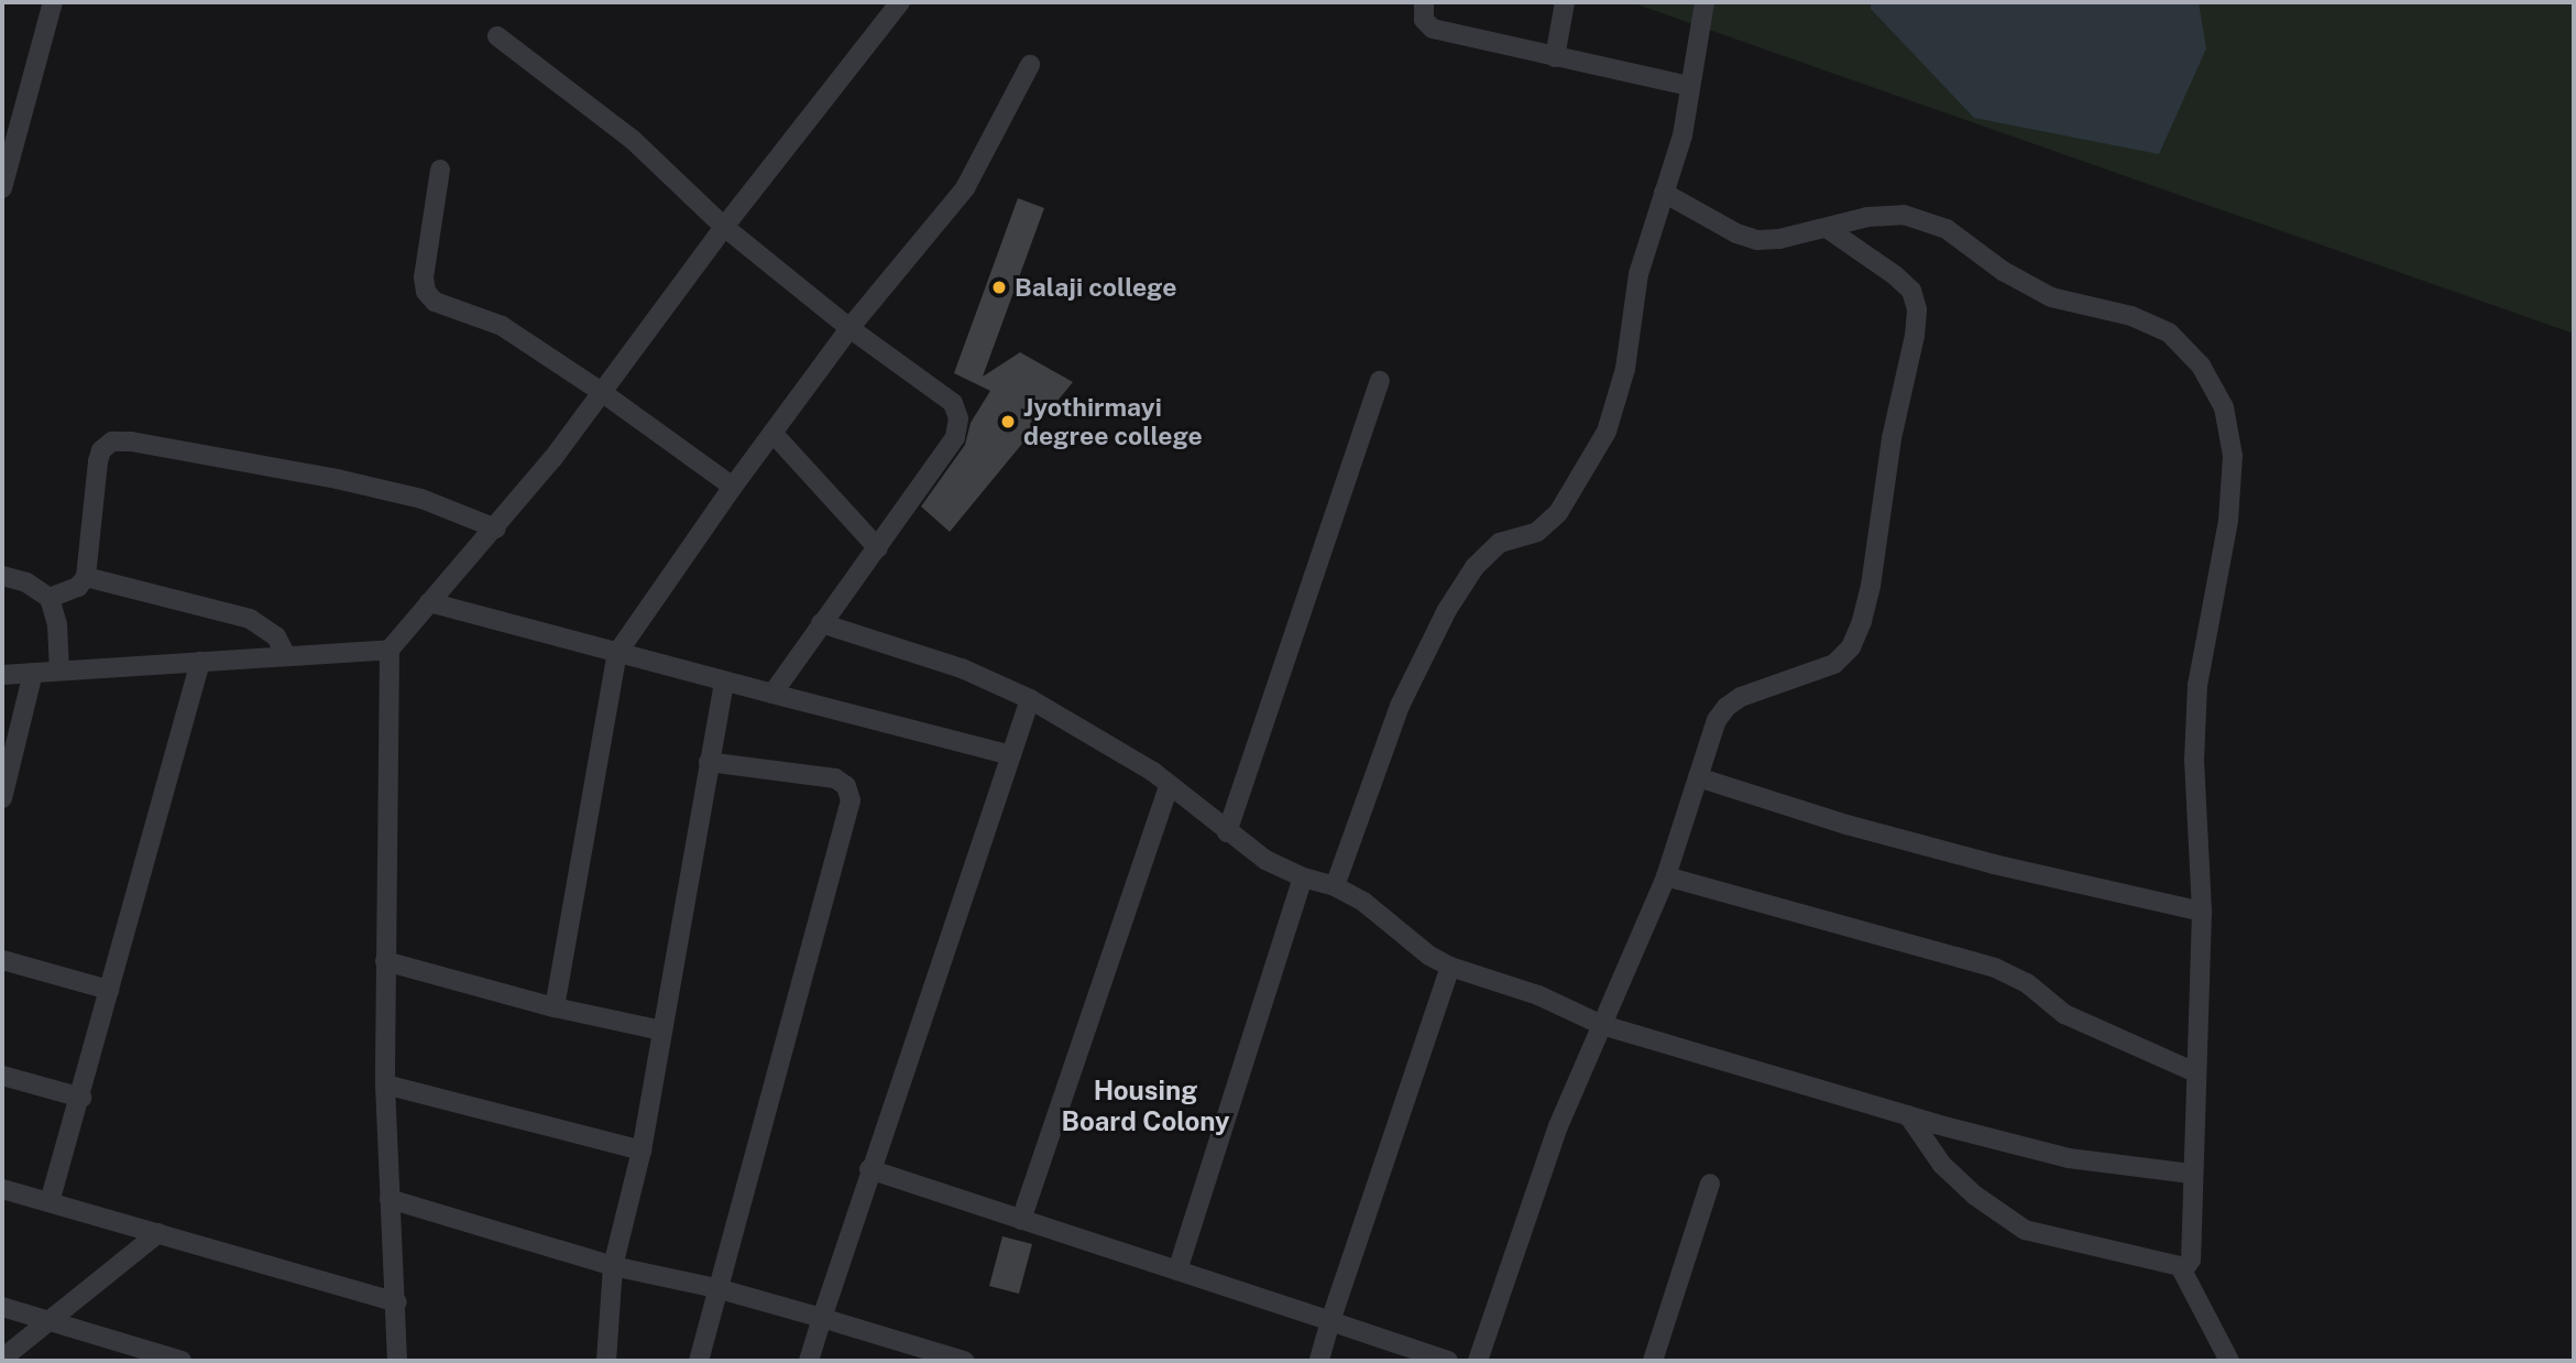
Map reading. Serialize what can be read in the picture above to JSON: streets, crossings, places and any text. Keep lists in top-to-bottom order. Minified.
{"districts":["Housing Board Colony"],"places":["Balaji college","Jyothirmayi degree college"]}
